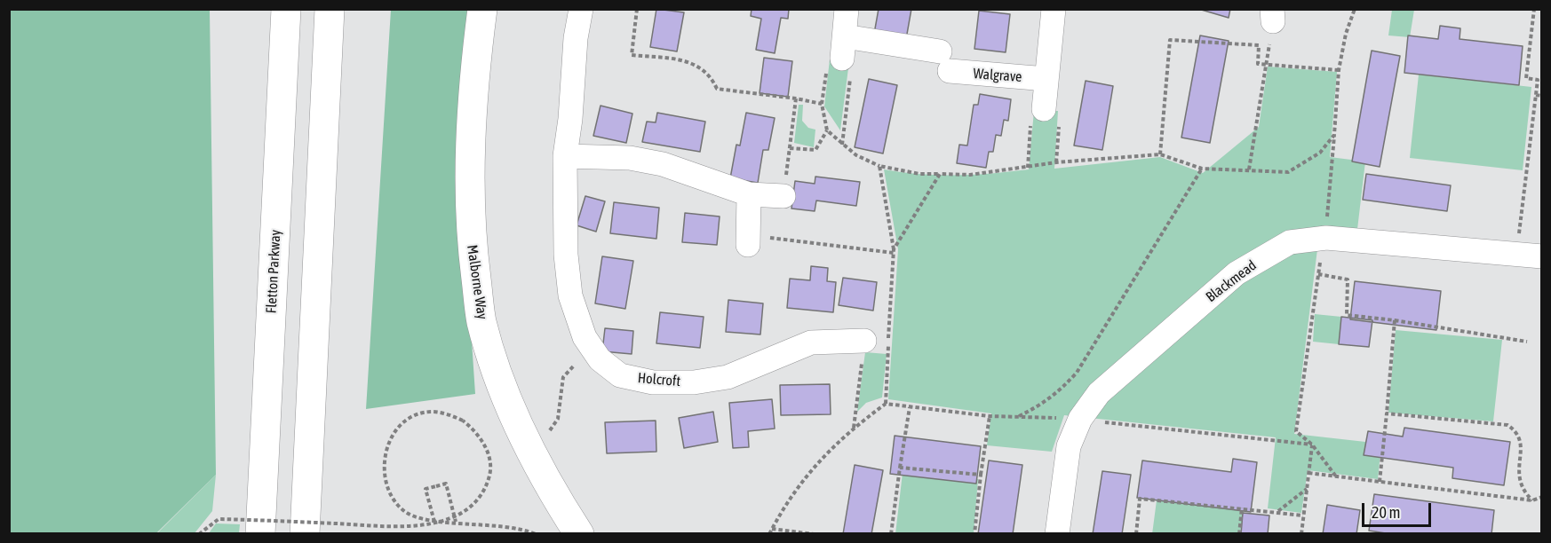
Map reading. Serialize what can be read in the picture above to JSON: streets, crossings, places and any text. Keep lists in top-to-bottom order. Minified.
{"streets":{"main road":["Fletton Parkway","Malborne Way"],"street":["Walgrave","Blackmead","Holcroft"]},"scale_bar":"20 m"}
